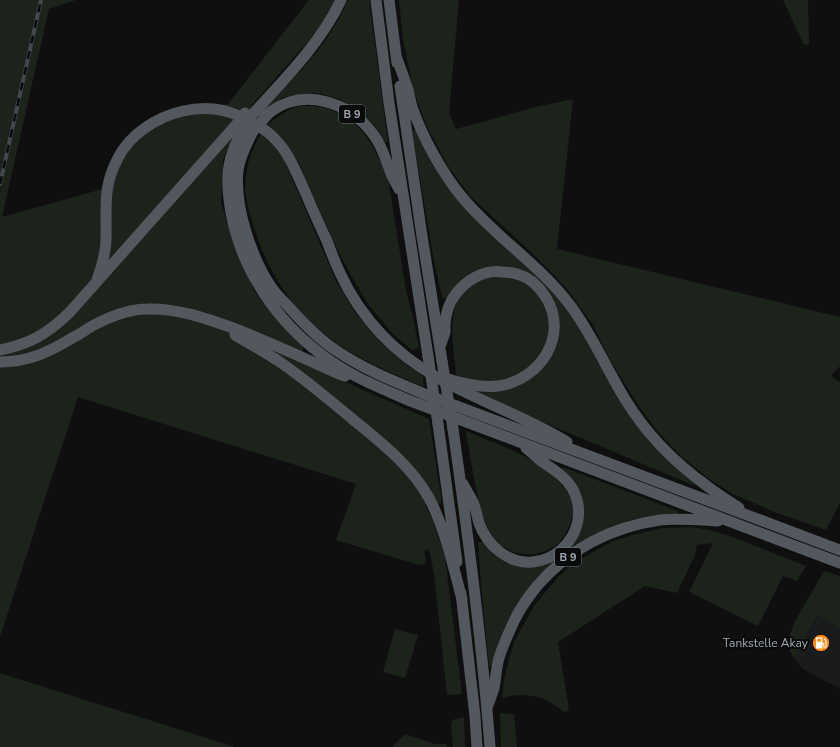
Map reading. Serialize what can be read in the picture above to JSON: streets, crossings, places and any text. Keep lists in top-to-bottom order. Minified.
{"streets":{"highway":["B 9"]},"places":{"fuel station":["Tankstelle Akay"]}}
